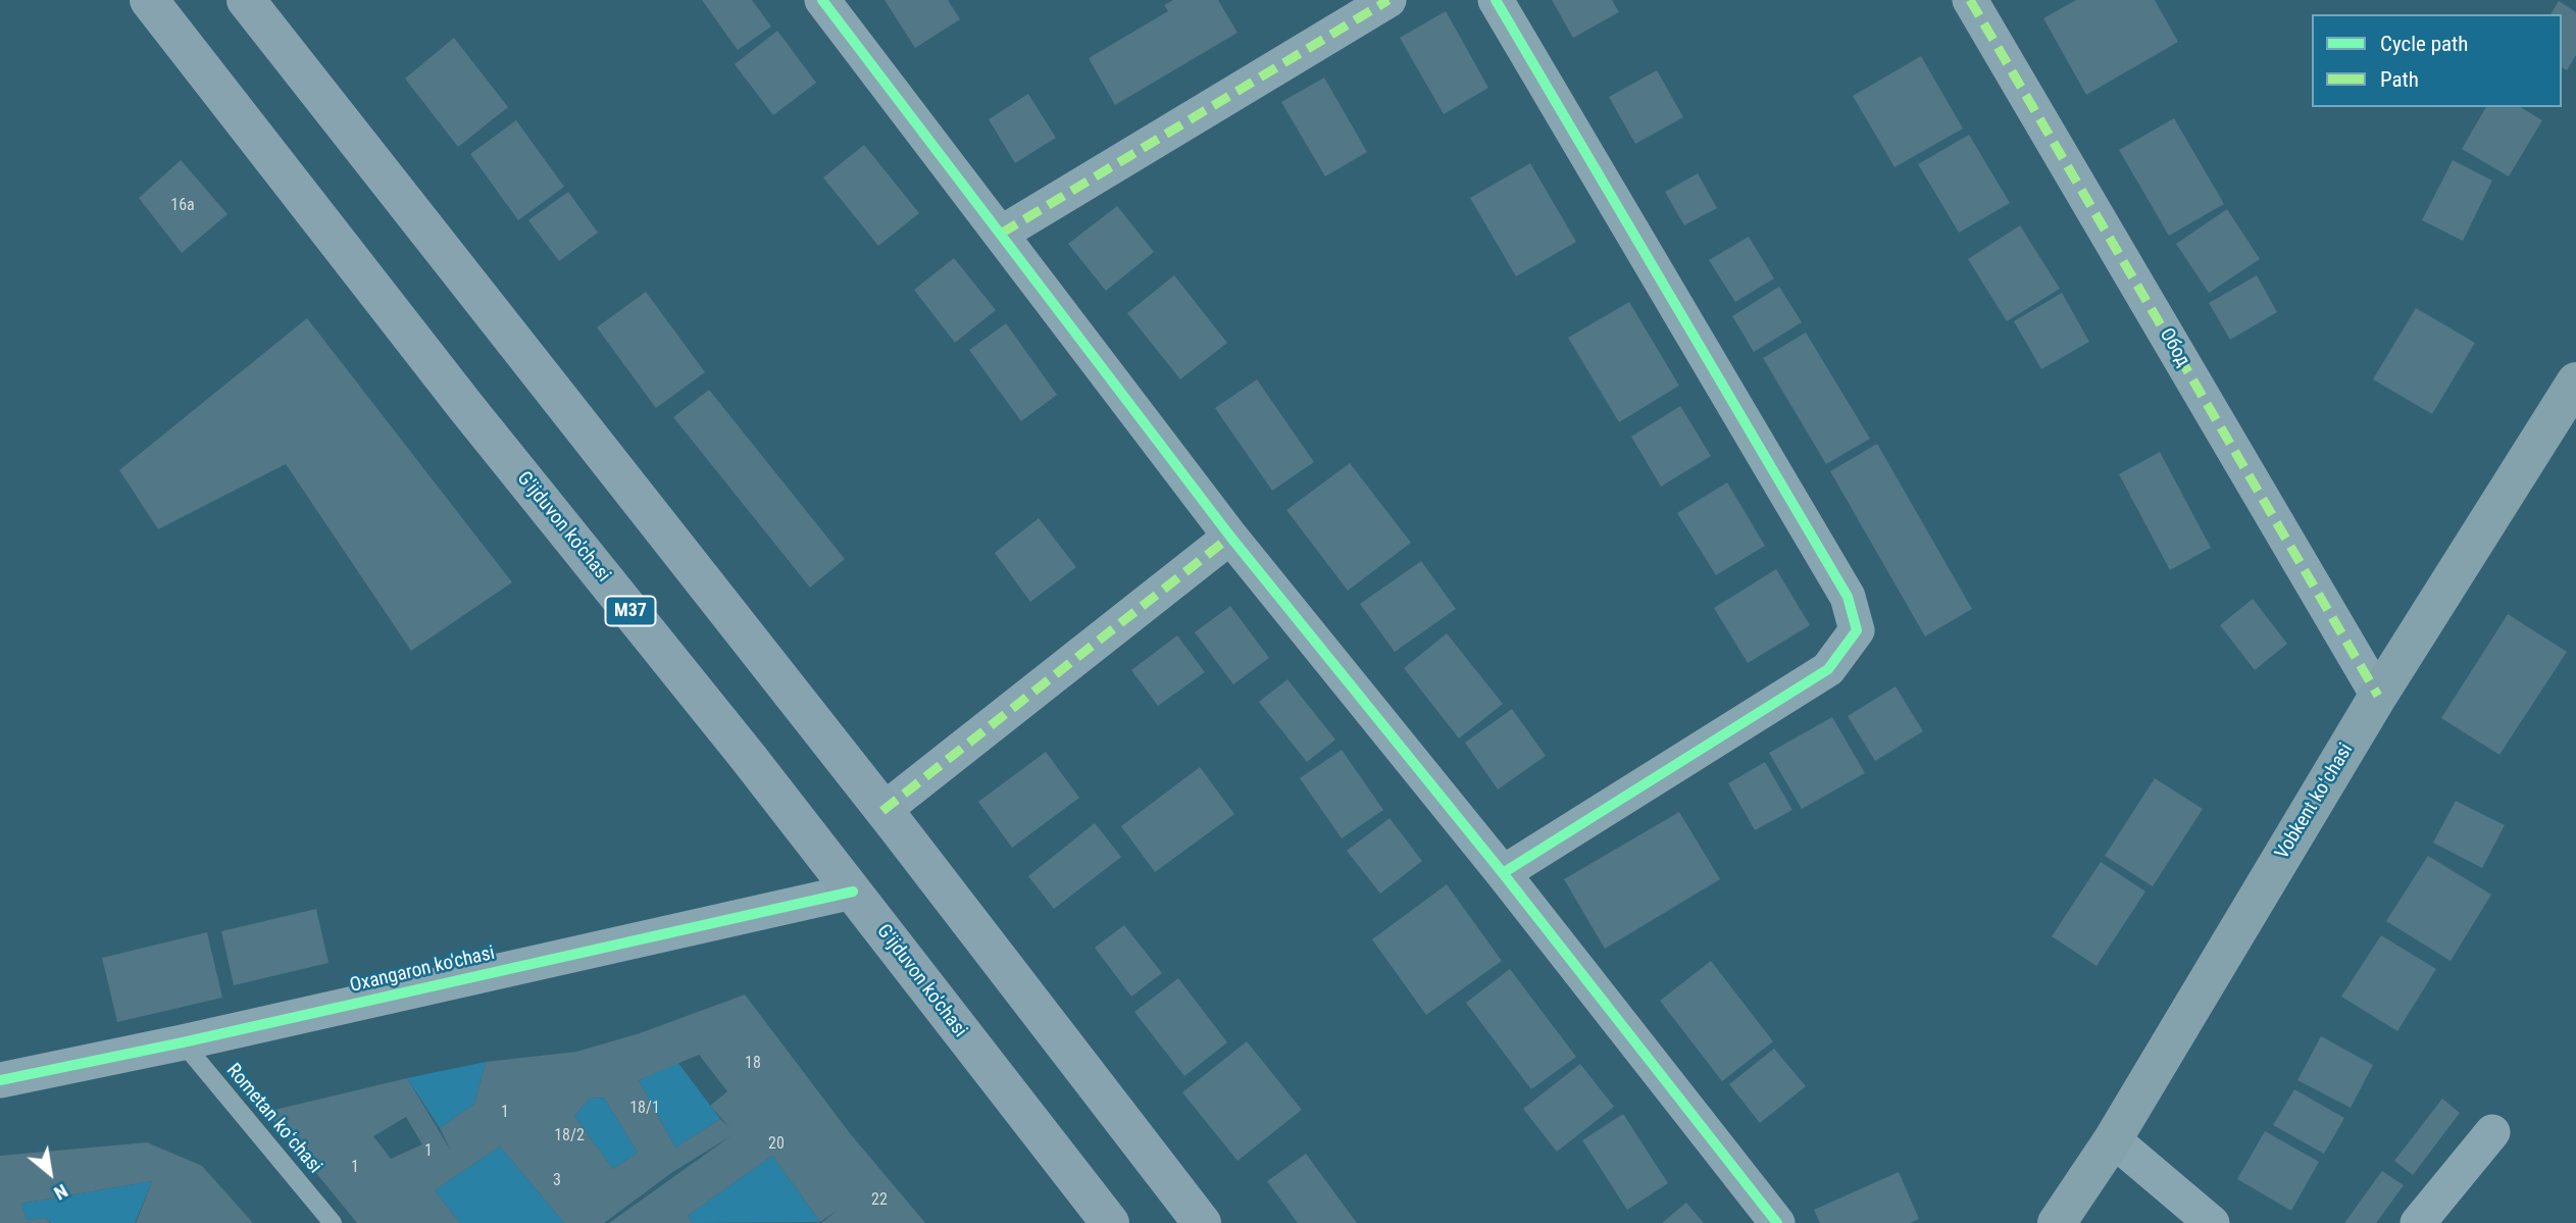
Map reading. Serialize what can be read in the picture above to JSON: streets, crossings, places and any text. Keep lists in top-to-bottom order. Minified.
{"streets":{"main road":["G'ijduvon ko'chasi","M37","Vobkent koʻchasi"],"street":["Обод","Oxangaron ko'chasi"],"lane":["Rometan koʻchasi"]},"crossings":[["Обод","Vobkent koʻchasi"],["G'ijduvon ko'chasi","Oxangaron ko'chasi"],["Oxangaron ko'chasi","Rometan koʻchasi"]],"house_numbers":["16a","18","18/1","1","18/2","20","1","1","3","22"],"legend":["Cycle path","Path"],"north":"bottom right"}
